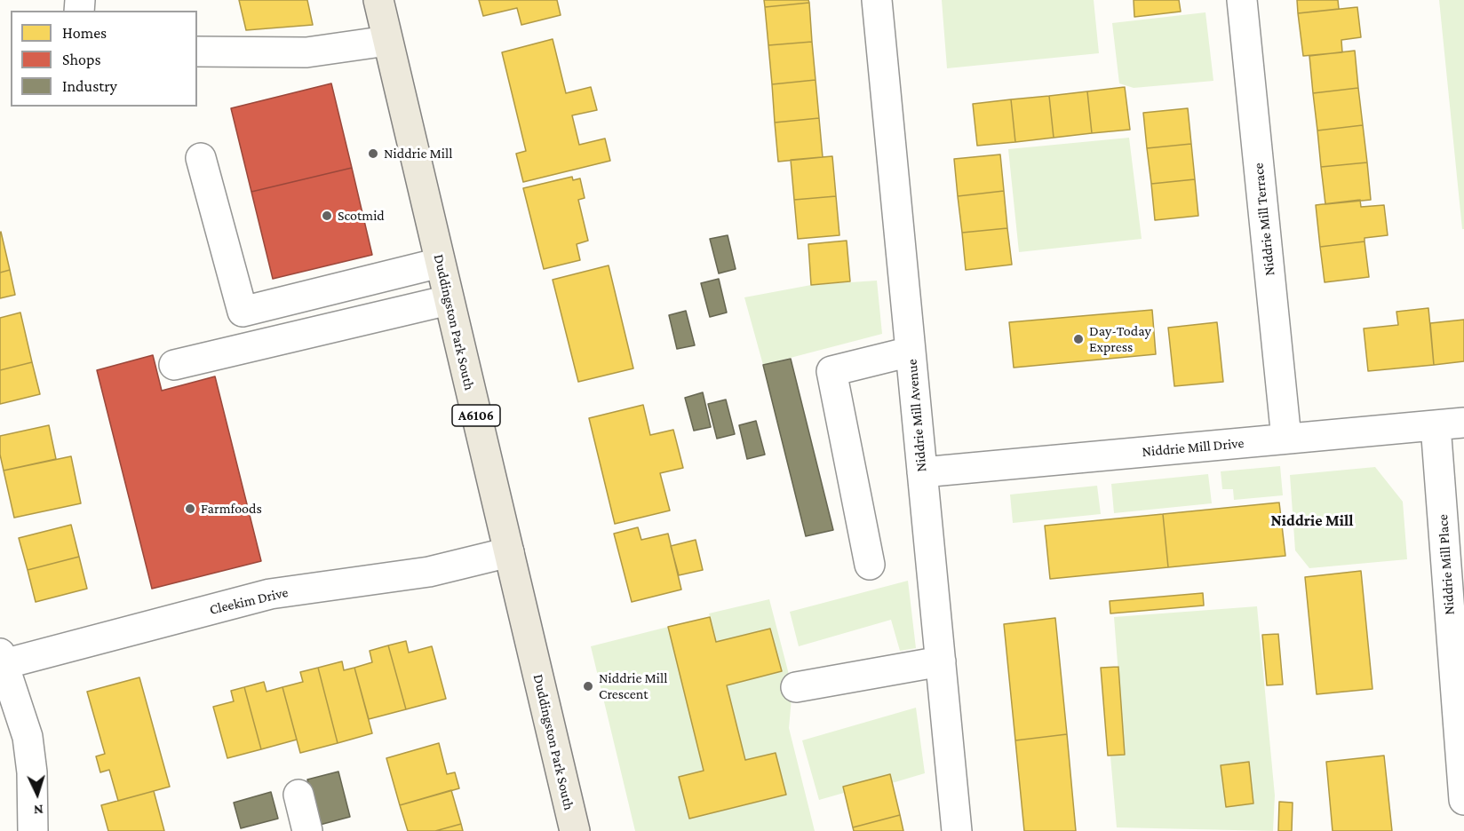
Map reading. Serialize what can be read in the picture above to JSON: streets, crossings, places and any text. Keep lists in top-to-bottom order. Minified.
{"streets":{"main road":["Duddingston Park South","A6106"],"street":["Niddrie Mill Terrace","Niddrie Mill Avenue","Niddrie Mill Drive","Niddrie Mill Place","Cleekim Drive"]},"crossings":[["Niddrie Mill Terrace","Niddrie Mill Drive"],["Duddingston Park South","Cleekim Drive"],["Niddrie Mill Avenue","Niddrie Mill Drive"],["Niddrie Mill Drive","Niddrie Mill Place"]],"districts":["Niddrie Mill"],"places":["Niddrie Mill","Scotmid","Day-Today Express","Farmfoods","Niddrie Mill Crescent"],"legend":["Homes","Shops","Industry"],"north":"bottom"}
